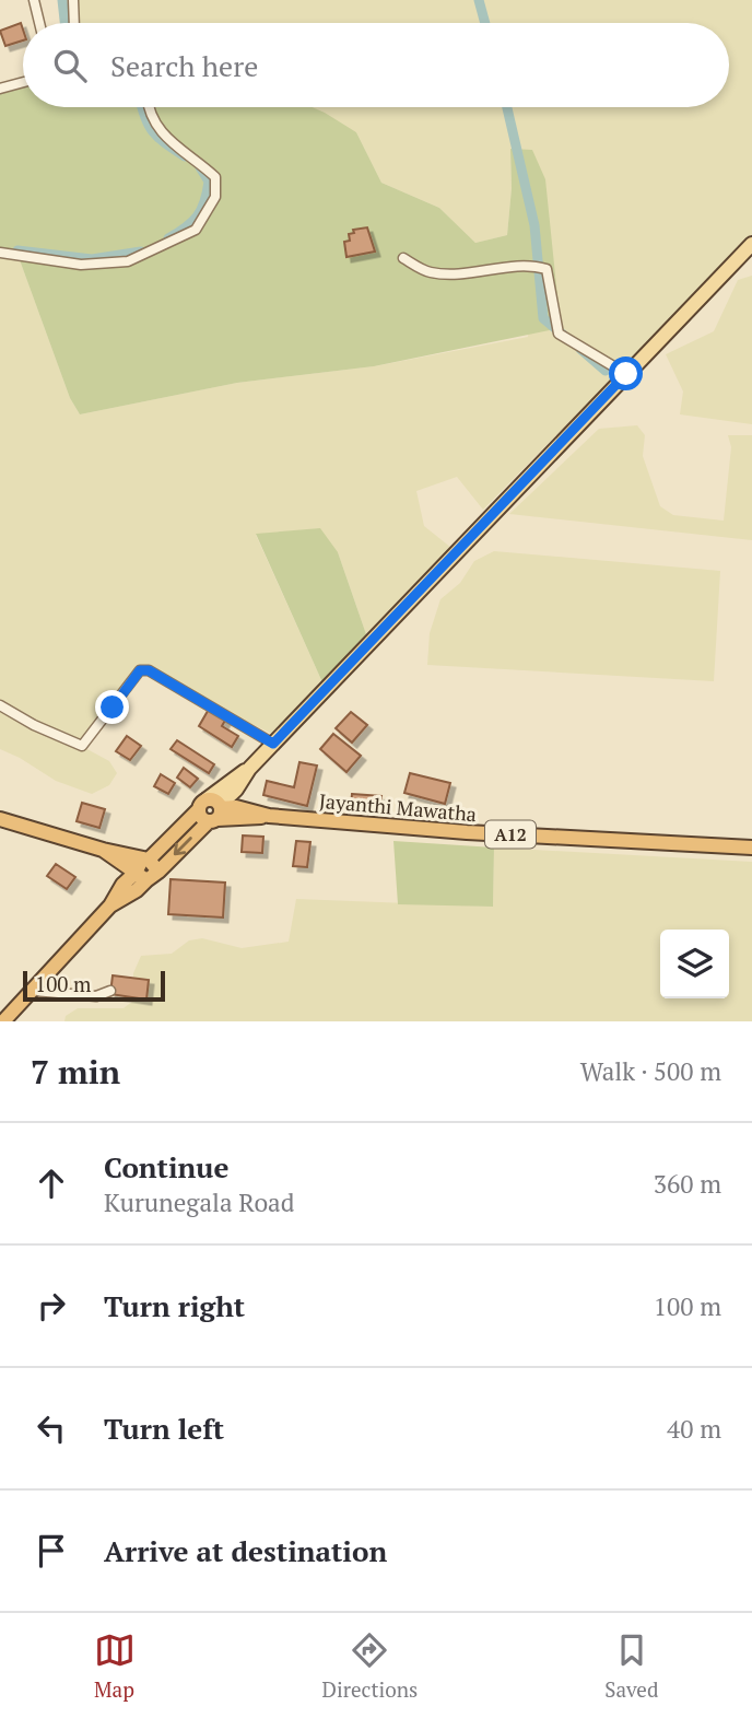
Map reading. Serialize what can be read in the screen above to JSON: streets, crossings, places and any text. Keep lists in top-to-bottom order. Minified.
{"streets":{"highway":["Jayanthi Mawatha","A12"]},"scale_bar":"100 m","page":{"search":"Search here","scale":"100 m","heading":["7 min","Walk · 500 m"],"list":[["Continue","Kurunegala Road","360 m"],["Turn right","100 m"],["Turn left","40 m"],"Arrive at destination"],"nav":["Map","Directions","Saved"]}}
